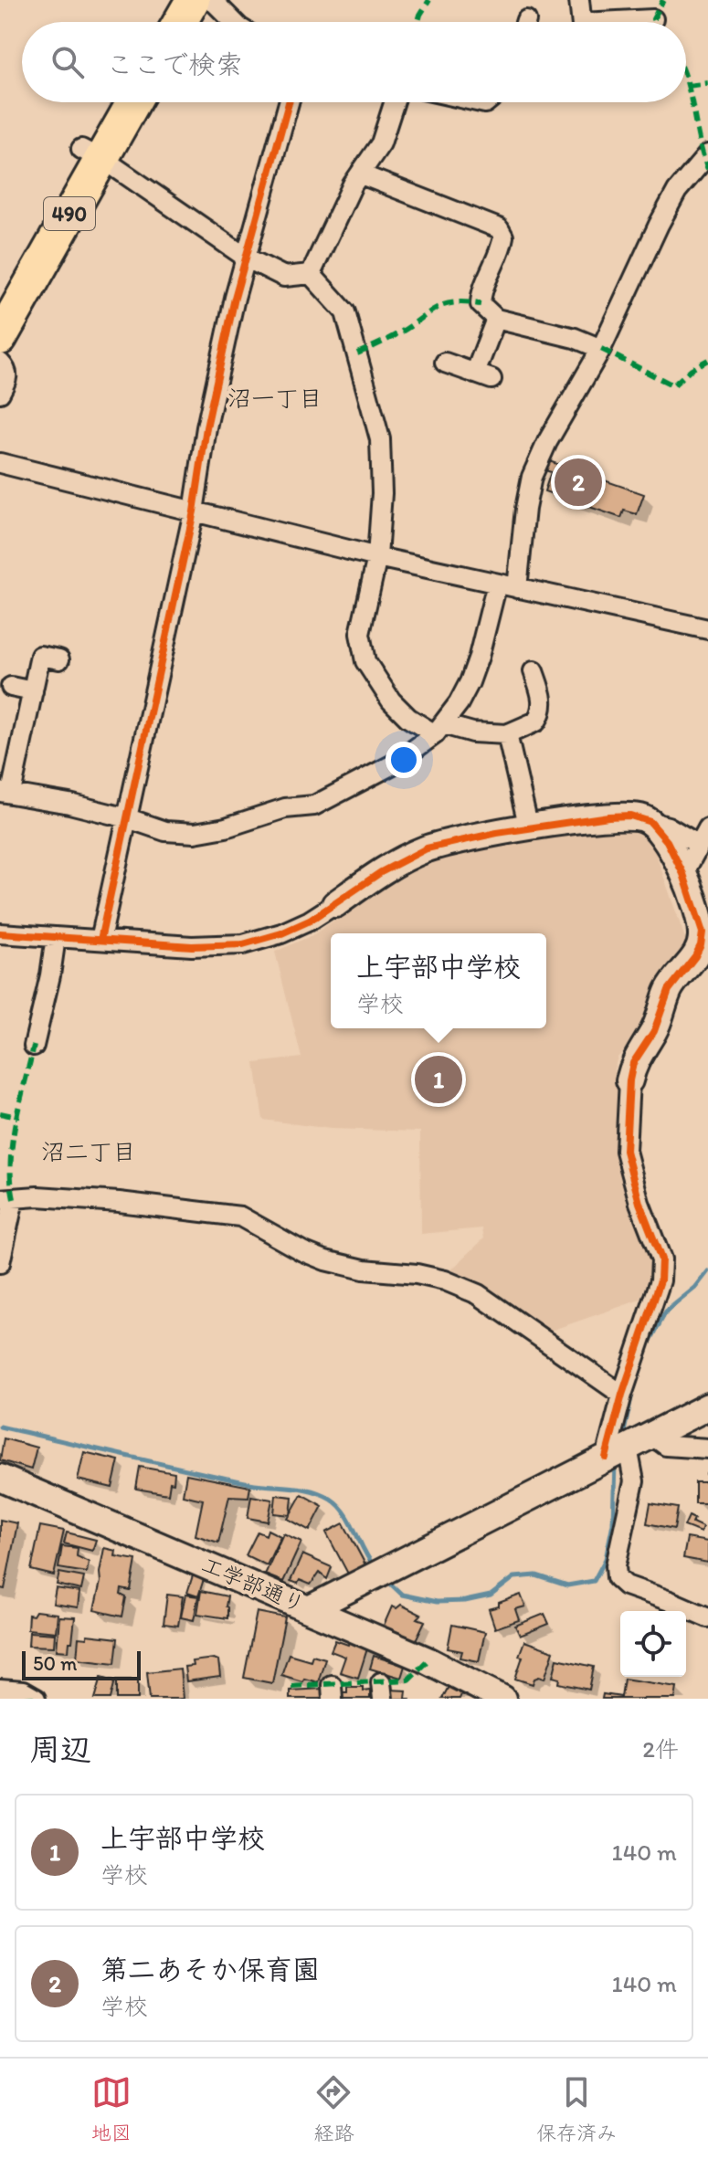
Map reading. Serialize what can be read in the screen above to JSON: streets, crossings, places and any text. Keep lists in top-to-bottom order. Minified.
{"streets":{"highway":["490"],"street":["工学部通り"]},"districts":["沼一丁目","沼二丁目"],"scale_bar":"50 m","page":{"search":"ここで検索","pins":["2","1"],"popup":["上宇部中学校","学校"],"scale":"50 m","heading":["周辺","2件"],"list":[{"mark":"1","name":"上宇部中学校","note":"学校","value":"140 m"},{"mark":"2","name":"第二あそか保育園","note":"学校","value":"140 m"}],"nav":["地図","経路","保存済み"]}}
